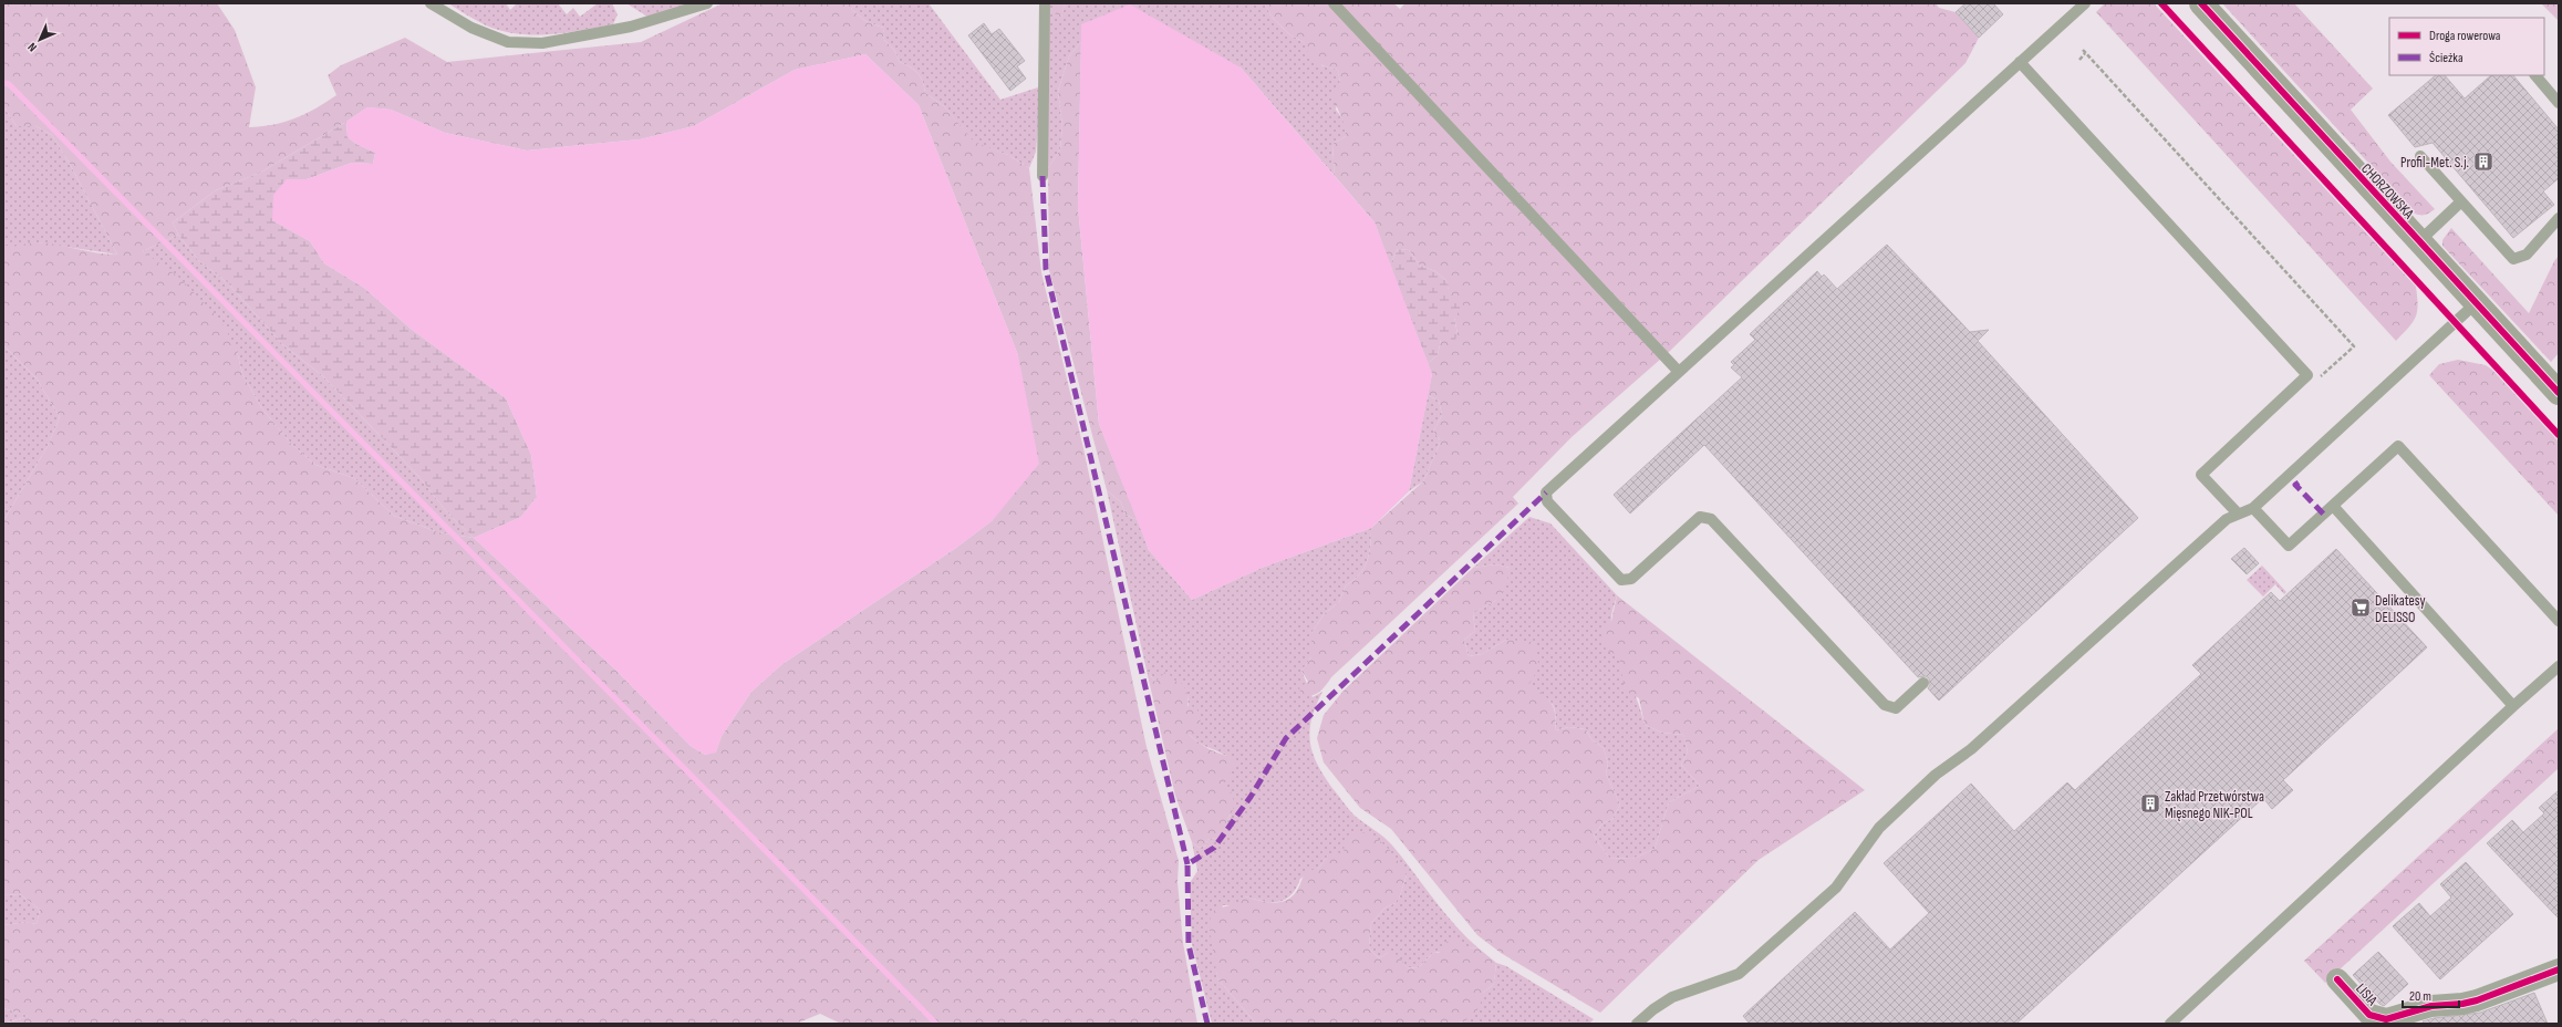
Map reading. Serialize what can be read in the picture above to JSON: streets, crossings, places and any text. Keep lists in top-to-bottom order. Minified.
{"streets":{"street":["CHORZOWSKA","LISIA"]},"places":{"building":["Profil-Met. S.j.","Zakład Przetwórstwa Mięsnego NIK-POL"],"supermarket":["Delikatesy DELISSO"]},"legend":["Droga rowerowa","Ścieżka"],"scale_bar":"20 m","north":"bottom left"}
